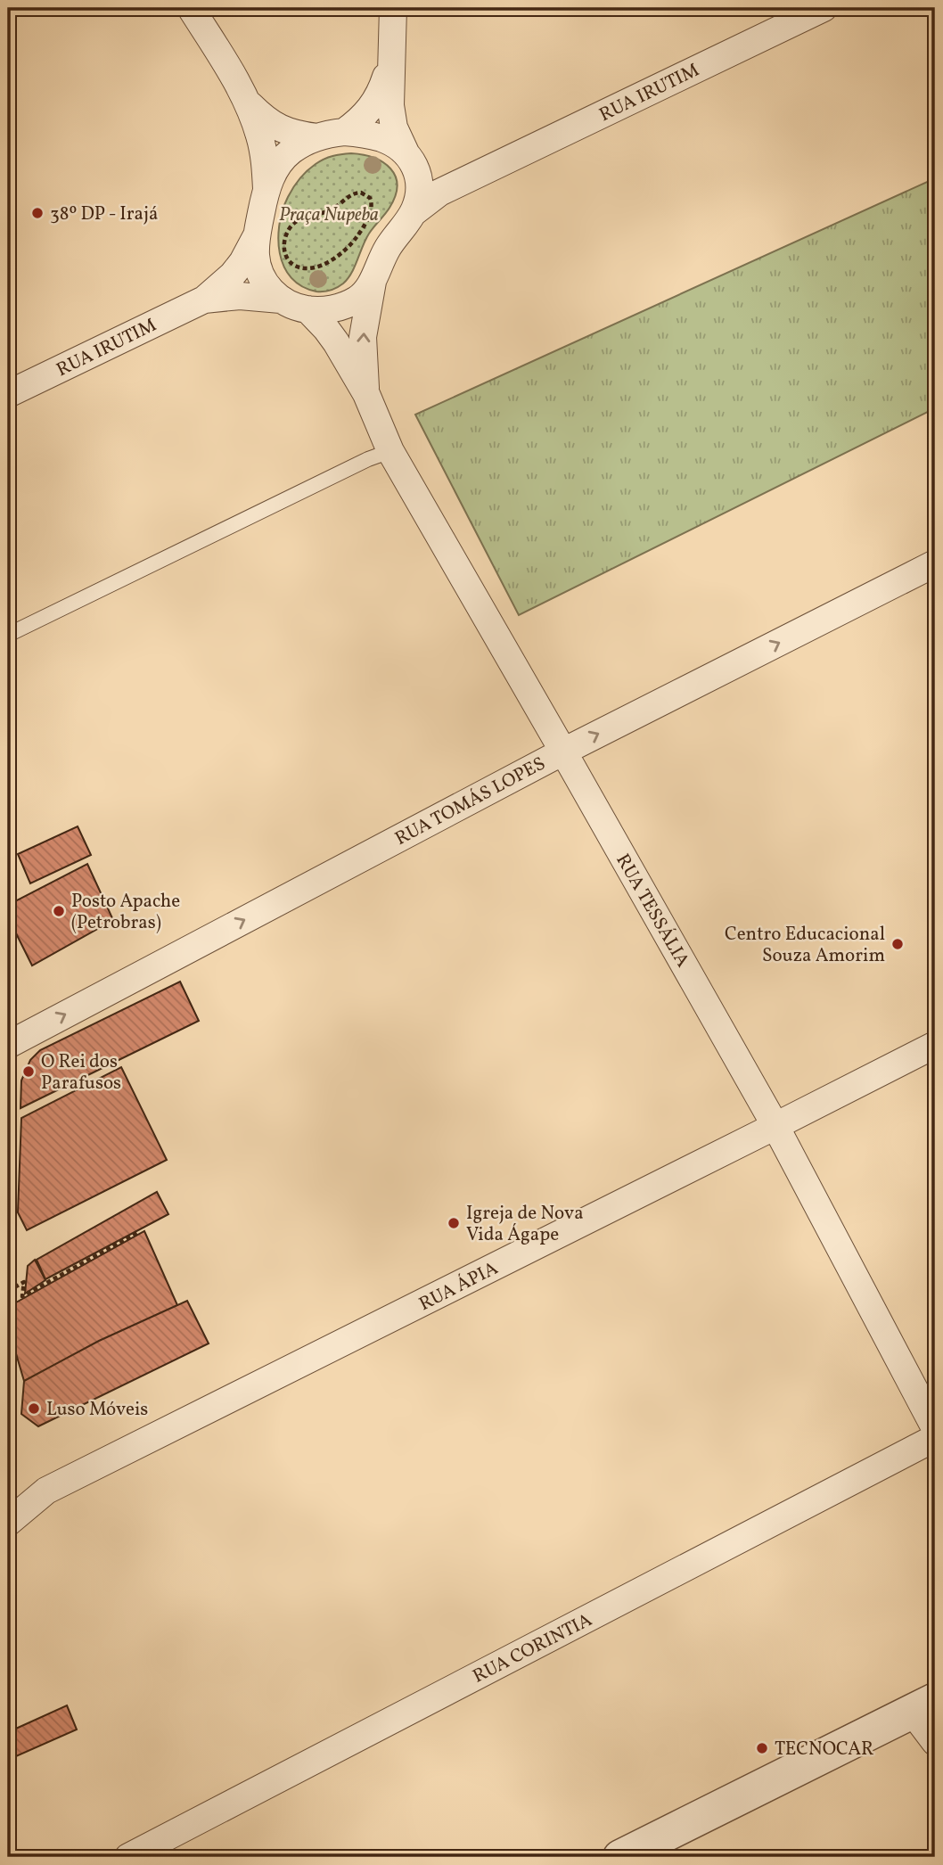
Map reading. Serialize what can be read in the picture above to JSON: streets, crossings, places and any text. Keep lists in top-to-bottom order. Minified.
{"streets":{"street":["RUA IRUTIM","RUA TOMÁS LOPES","RUA TESSÁLIA","RUA ÁPIA","RUA CORINTIA"]},"crossings":[["RUA TOMÁS LOPES","RUA TESSÁLIA"],["RUA TESSÁLIA","RUA ÁPIA"]],"one_way":["RUA TOMÁS LOPES"],"parks":["Praça Nupeba"],"places":["38º DP - Irajá","Posto Apache (Petrobras)","Centro Educacional Souza Amorim","O Rei dos Parafusos","Igreja de Nova Vida Ágape","Luso Móveis","TECNOCAR"]}
